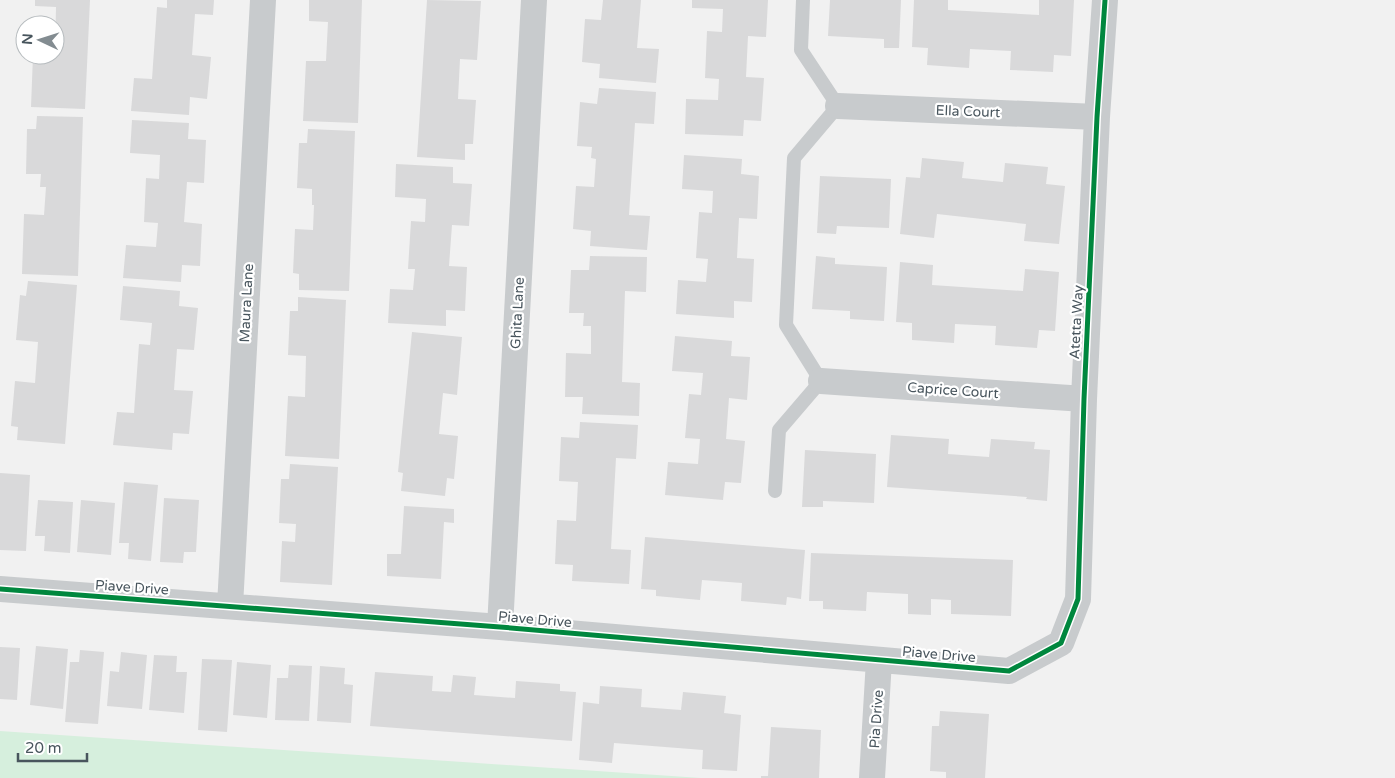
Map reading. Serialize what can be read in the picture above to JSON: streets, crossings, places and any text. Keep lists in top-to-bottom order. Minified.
{"streets":{"street":["Ella Court","Maura Lane","Ghita Lane","Atetta Way","Caprice Court","Piave Drive","Pia Drive"]},"crossings":[["Ella Court","Atetta Way"],["Maura Lane","Piave Drive"],["Ghita Lane","Piave Drive"],["Atetta Way","Caprice Court"],["Atetta Way","Piave Drive"],["Piave Drive","Pia Drive"]],"scale_bar":"20 m","north":"left"}
